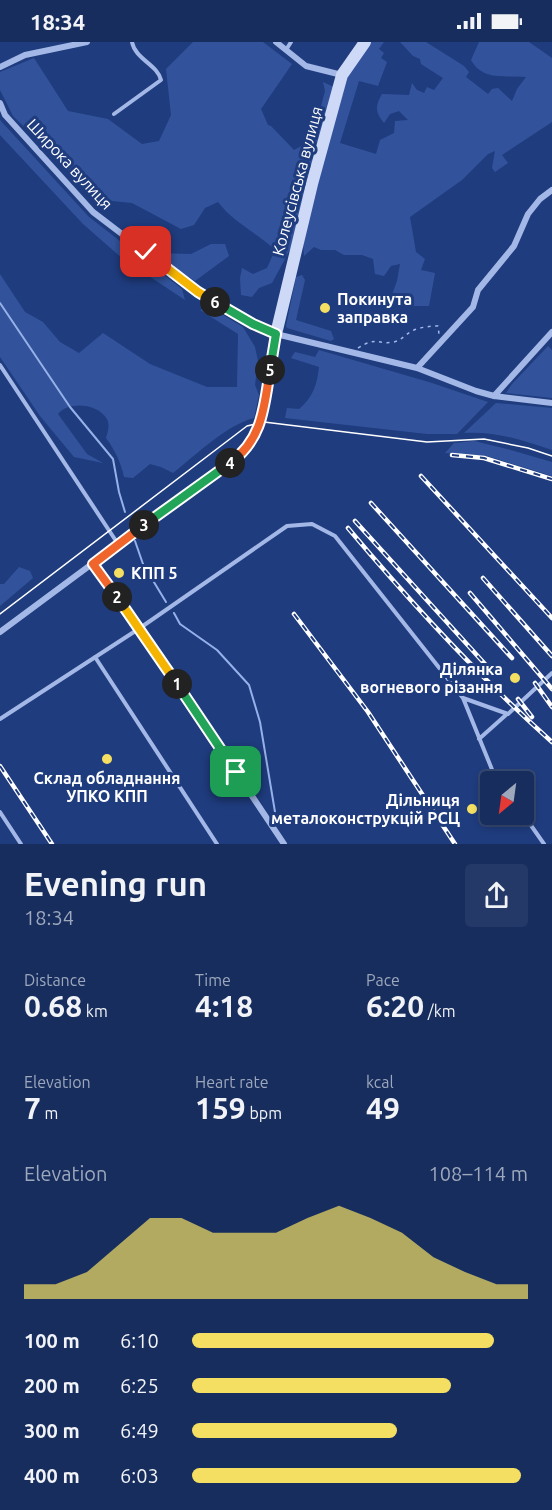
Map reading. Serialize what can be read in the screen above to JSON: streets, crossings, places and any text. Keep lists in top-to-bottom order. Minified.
{"streets":{"street":["Широка вулиця","Колеусівська вулиця"]},"crossings":[["Широка вулиця","Колеусівська вулиця"]],"places":["Покинута заправка","КПП 5","Ділянка вогневого різання","Склад обладнання УПКО КПП","Дільниця металоконструкцій РСЦ"],"north":"bottom left","page":{"status":"18:34","pins":["6","5","4","3","2","1"],"heading":["Evening run","18:34"],"stats":[["Distance","0.68 km"],["Time","4:18"],["Pace","6:20 /km"],["Elevation","7 m"],["Heart rate","159 bpm"],["kcal","49"]],"chart":["Elevation","108–114 m"],"list":[{"name":"100 m","note":"6:10"},{"name":"200 m","note":"6:25"},{"name":"300 m","note":"6:49"},{"name":"400 m","note":"6:03"}]}}
